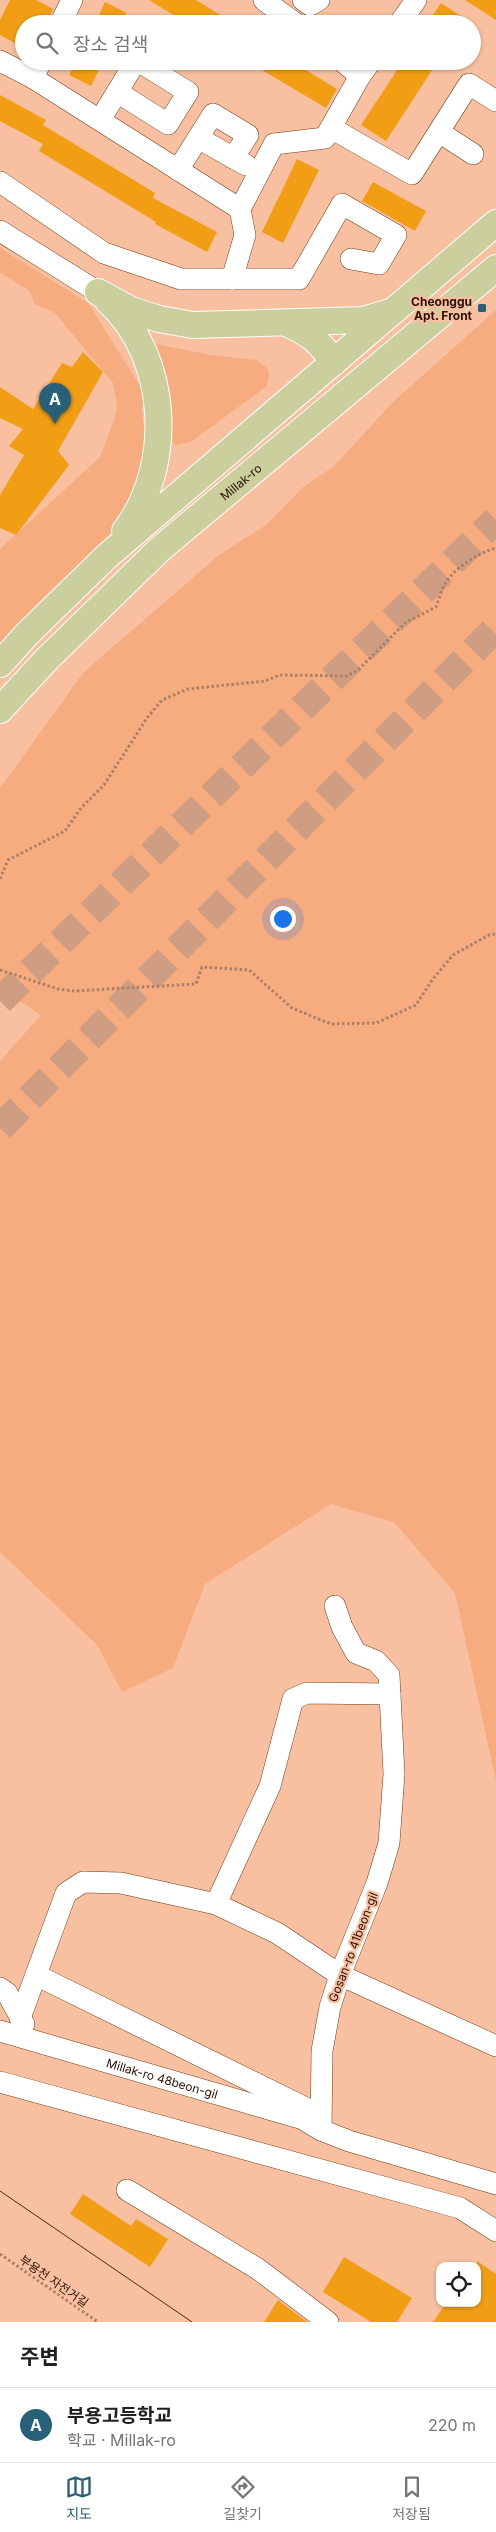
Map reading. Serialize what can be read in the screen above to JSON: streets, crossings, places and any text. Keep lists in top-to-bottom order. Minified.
{"streets":{"main road":["Millak-ro"],"street":["Gosan-ro 41beon-gil","Millak-ro 48beon-gil"],"path":["부용천 자전거길"]},"crossings":[["Gosan-ro 41beon-gil","Millak-ro 48beon-gil"]],"places":{"transit":["Cheonggu Apt. Front"]},"page":{"search":"장소 검색","pins":"A","heading":"주변","list":[{"mark":"A","name":"부용고등학교","note":"학교 · Millak-ro","value":"220 m"}],"nav":["지도","길찾기","저장됨"]}}
